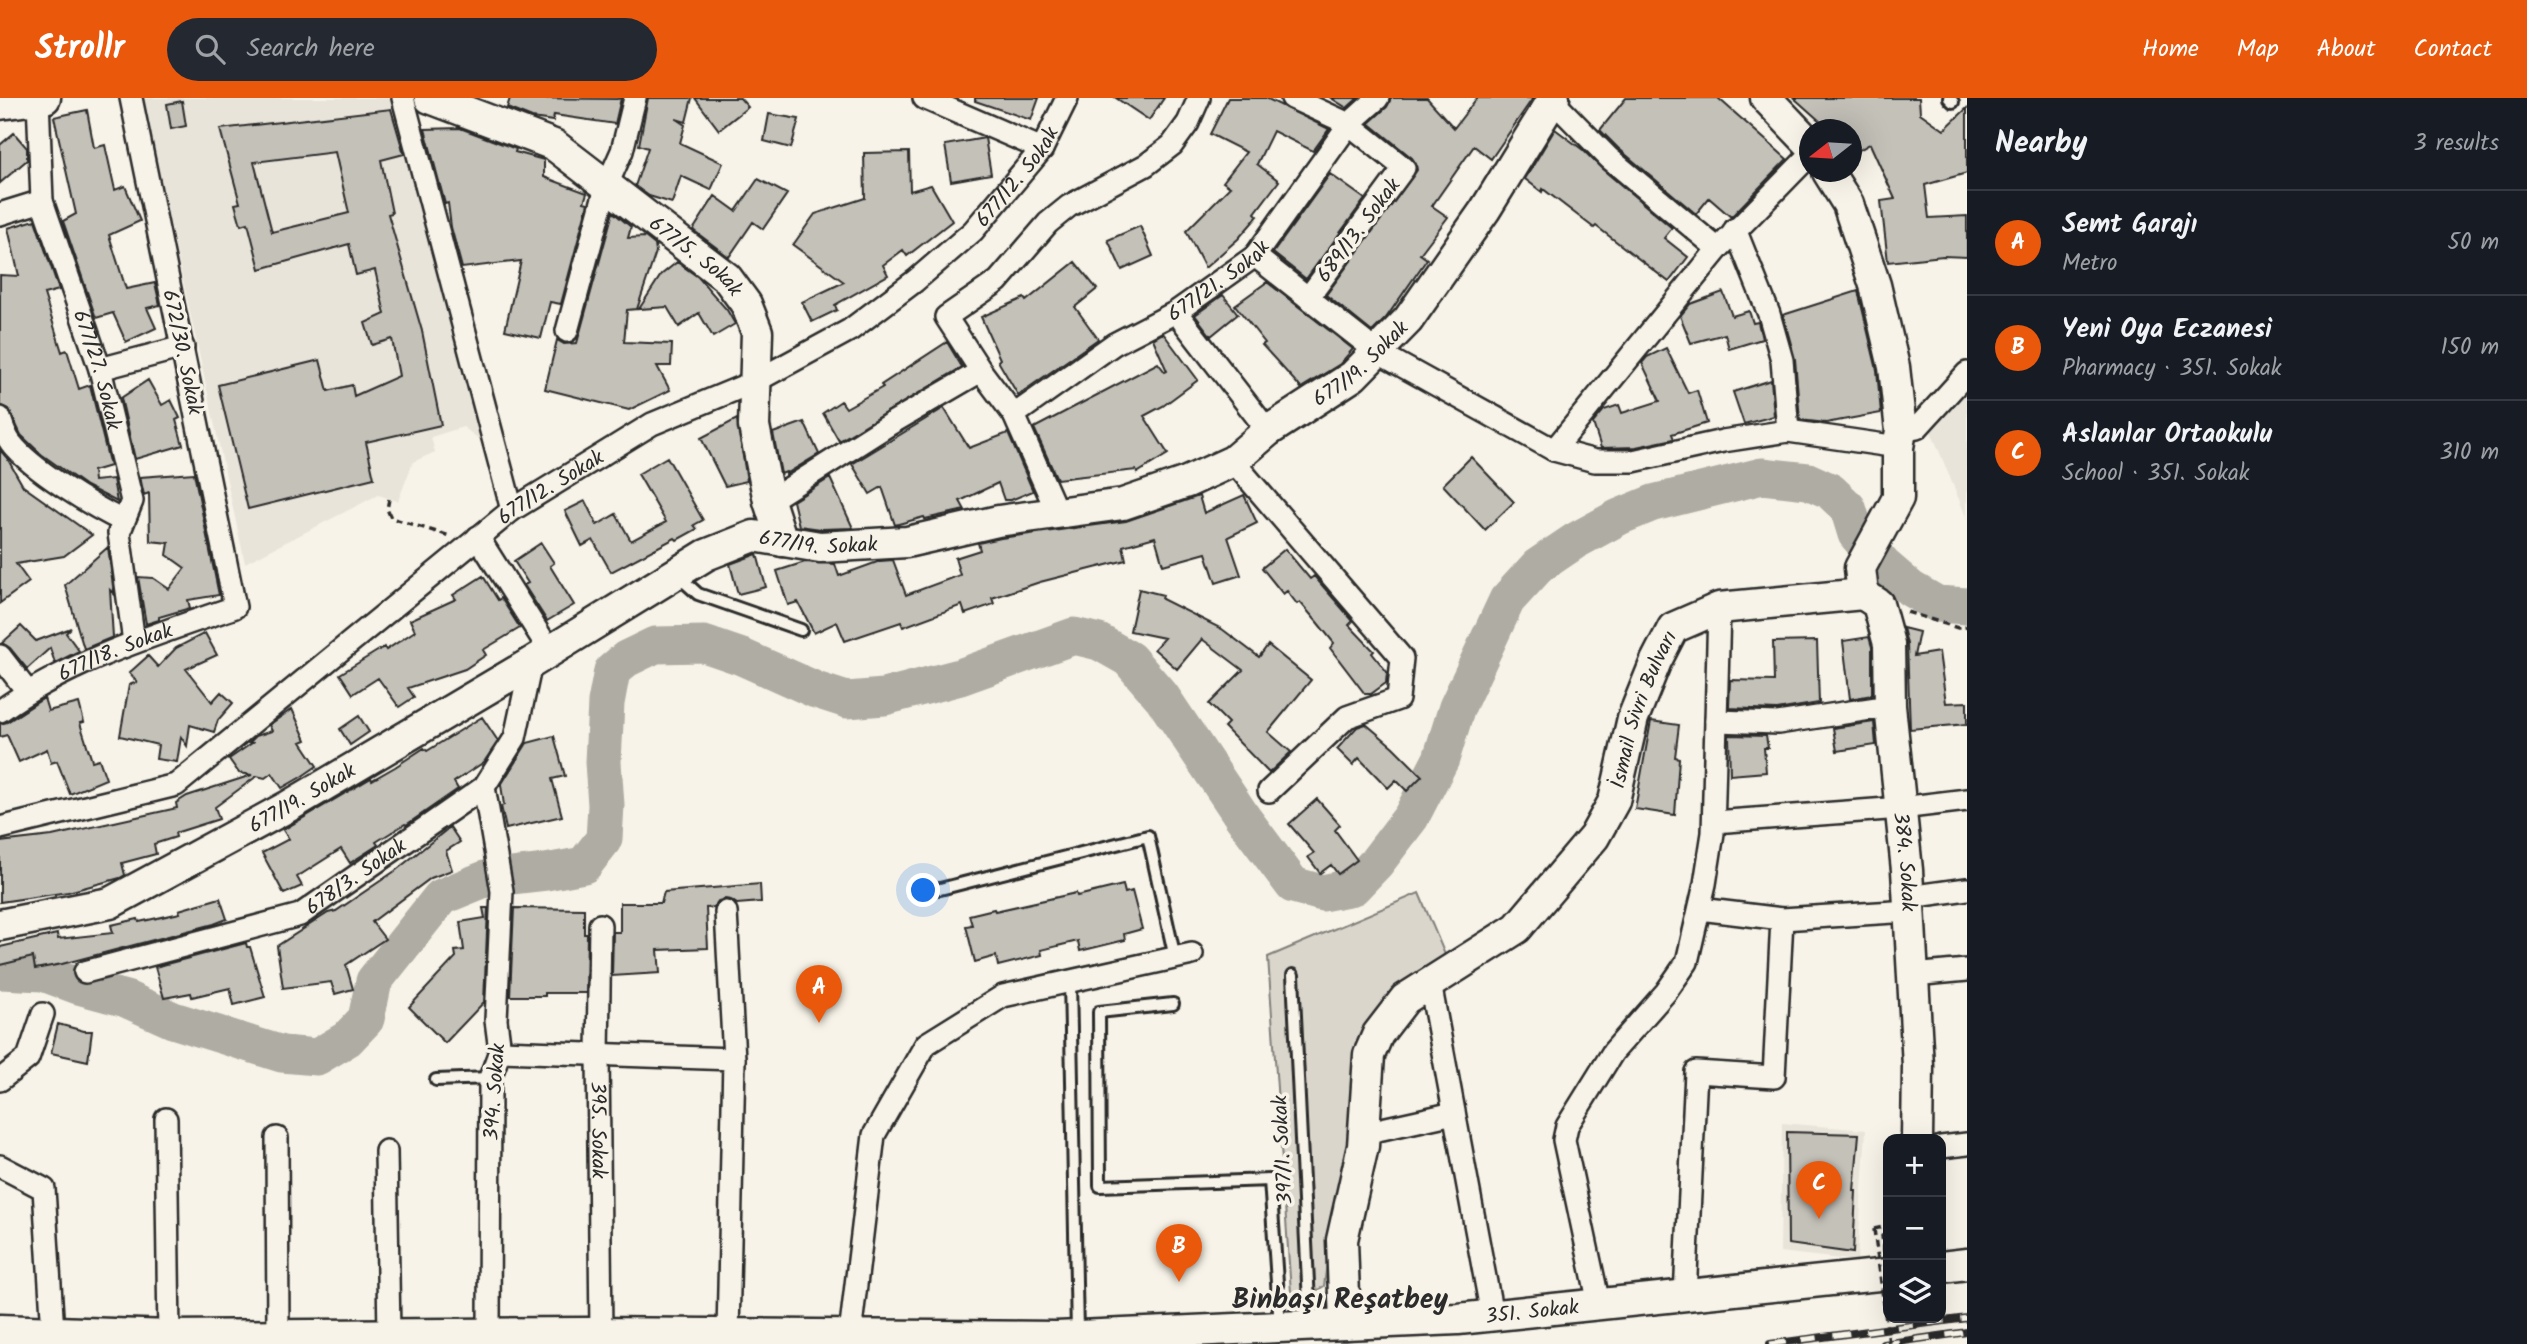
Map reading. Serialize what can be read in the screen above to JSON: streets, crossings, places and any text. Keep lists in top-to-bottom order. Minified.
{"streets":{"street":["677/12. Sokak","689/13. Sokak","677/5. Sokak","677/21. Sokak","672/30. Sokak","677/19. Sokak","677/27. Sokak","677/18. Sokak","İsmail Sivri Bulvarı","384. Sokak","678/3. Sokak","394. Sokak","395. Sokak","351. Sokak"],"lane":["397/1. Sokak"]},"crossings":[["677/12. Sokak","677/5. Sokak"],["689/13. Sokak","677/21. Sokak"],["677/5. Sokak","677/19. Sokak"],["672/30. Sokak","677/18. Sokak"],["677/19. Sokak","678/3. Sokak"],["677/27. Sokak","677/18. Sokak"],["İsmail Sivri Bulvarı","384. Sokak"],["İsmail Sivri Bulvarı","351. Sokak"],["678/3. Sokak","394. Sokak"],["394. Sokak","351. Sokak"],["395. Sokak","351. Sokak"],["397/1. Sokak","351. Sokak"]],"districts":["Binbaşı Reşatbey"],"north":"left","page":{"header":"Strollr","search":"Search here","nav":["Home","Map","About","Contact"],"heading":["Nearby","3 results"],"list":[{"mark":"A","name":"Semt Garajı","note":"Metro","value":"50 m"},{"mark":"B","name":"Yeni Oya Eczanesi","note":"Pharmacy · 351. Sokak","value":"150 m"},{"mark":"C","name":"Aslanlar Ortaokulu","note":"School · 351. Sokak","value":"310 m"}],"pins":["A","C","B"],"map_buttons":["+","−"]}}
